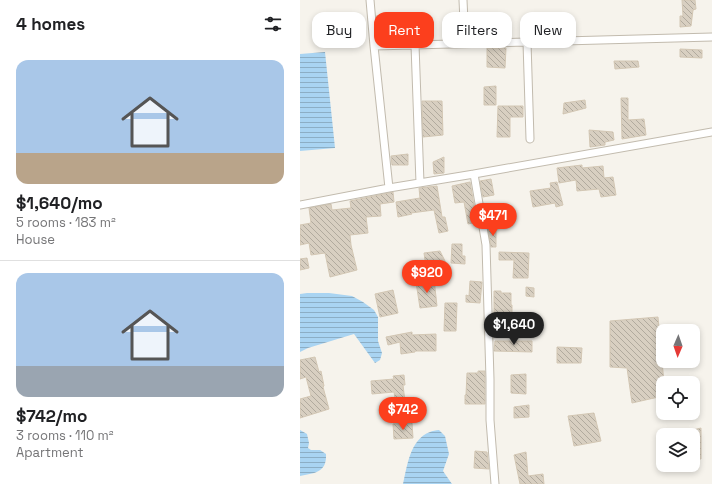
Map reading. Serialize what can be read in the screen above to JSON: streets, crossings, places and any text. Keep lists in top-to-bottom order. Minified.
{"north":"bottom","page":{"heading":"4 homes","chip":["Buy","Rent","Filters","New"],"list":[{"name":"$1,640/mo","note":"5 rooms · 183 m² · House"},{"name":"$742/mo","note":"3 rooms · 110 m² · Apartment"}],"price":["$471","$920","$1,640","$742"]}}
